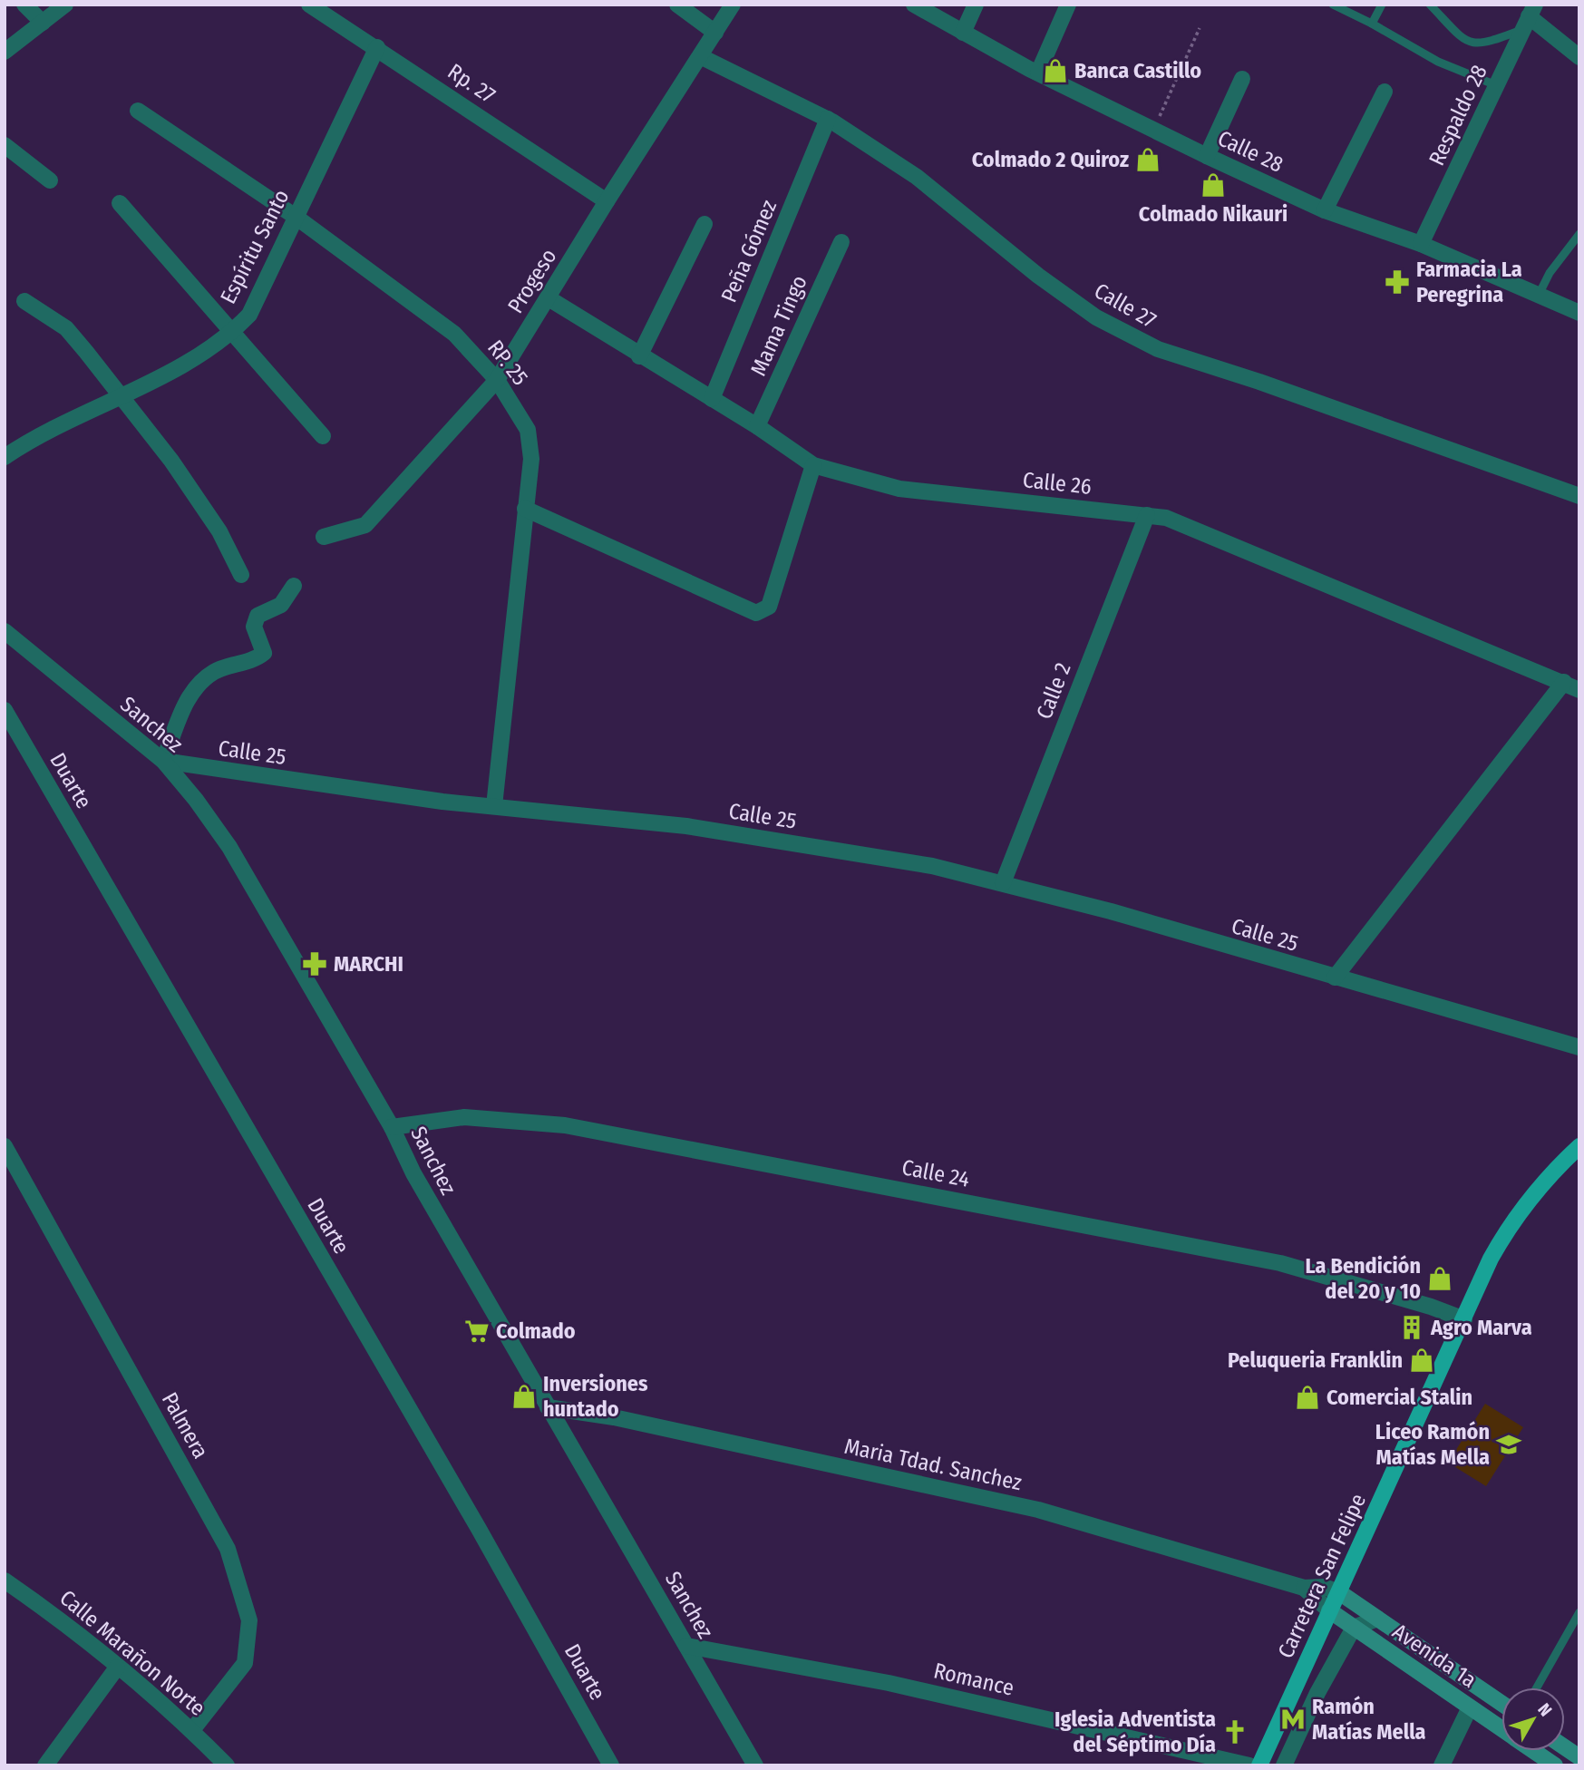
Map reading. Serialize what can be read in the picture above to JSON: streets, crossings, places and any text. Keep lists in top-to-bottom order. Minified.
{"streets":{"main road":["Carretera San Felipe","Avenida 1a"],"street":["Rp. 27","Respaldo 28","Calle 28","Espíritu Santo","Peña Gómez","Progeso","Calle 27","Mama Tingo","RP. 25","Calle 26","Calle 2","Sanchez","Calle 25","Duarte","Calle 24","Palmera","Maria Tdad. Sanchez","Calle Marañon Norte","Romance"]},"crossings":[["Rp. 27","Espíritu Santo"],["Rp. 27","Progeso"],["Respaldo 28","Calle 28"],["Espíritu Santo","RP. 25"],["Peña Gómez","Calle 27"],["Peña Gómez","Calle 26"],["Progeso","Calle 27"],["Progeso","RP. 25"],["Progeso","Calle 26"],["Mama Tingo","Calle 26"],["RP. 25","Calle 25"],["Calle 26","Calle 2"],["Calle 2","Calle 25"],["Sanchez","Calle 25"],["Sanchez","Calle 24"],["Sanchez","Maria Tdad. Sanchez"],["Sanchez","Romance"],["Calle 24","Carretera San Felipe"],["Palmera","Calle Marañon Norte"],["Maria Tdad. Sanchez","Carretera San Felipe"],["Maria Tdad. Sanchez","Avenida 1a"],["Carretera San Felipe","Avenida 1a"]],"places":{"shop":["Banca Castillo","Colmado 2 Quiroz","Colmado Nikauri","La Bendición del 20 y 10","Peluqueria Franklin","Inversiones huntado","Comercial Stalin"],"pharmacy":["Farmacia La Peregrina","MARCHI"],"building":["Agro Marva"],"supermarket":["Colmado"],"school or university":["Liceo Ramón Matías Mella"],"metro station":["Ramón Matías Mella"],"church":["Iglesia Adventista del Séptimo Día"]},"north":"top right"}
